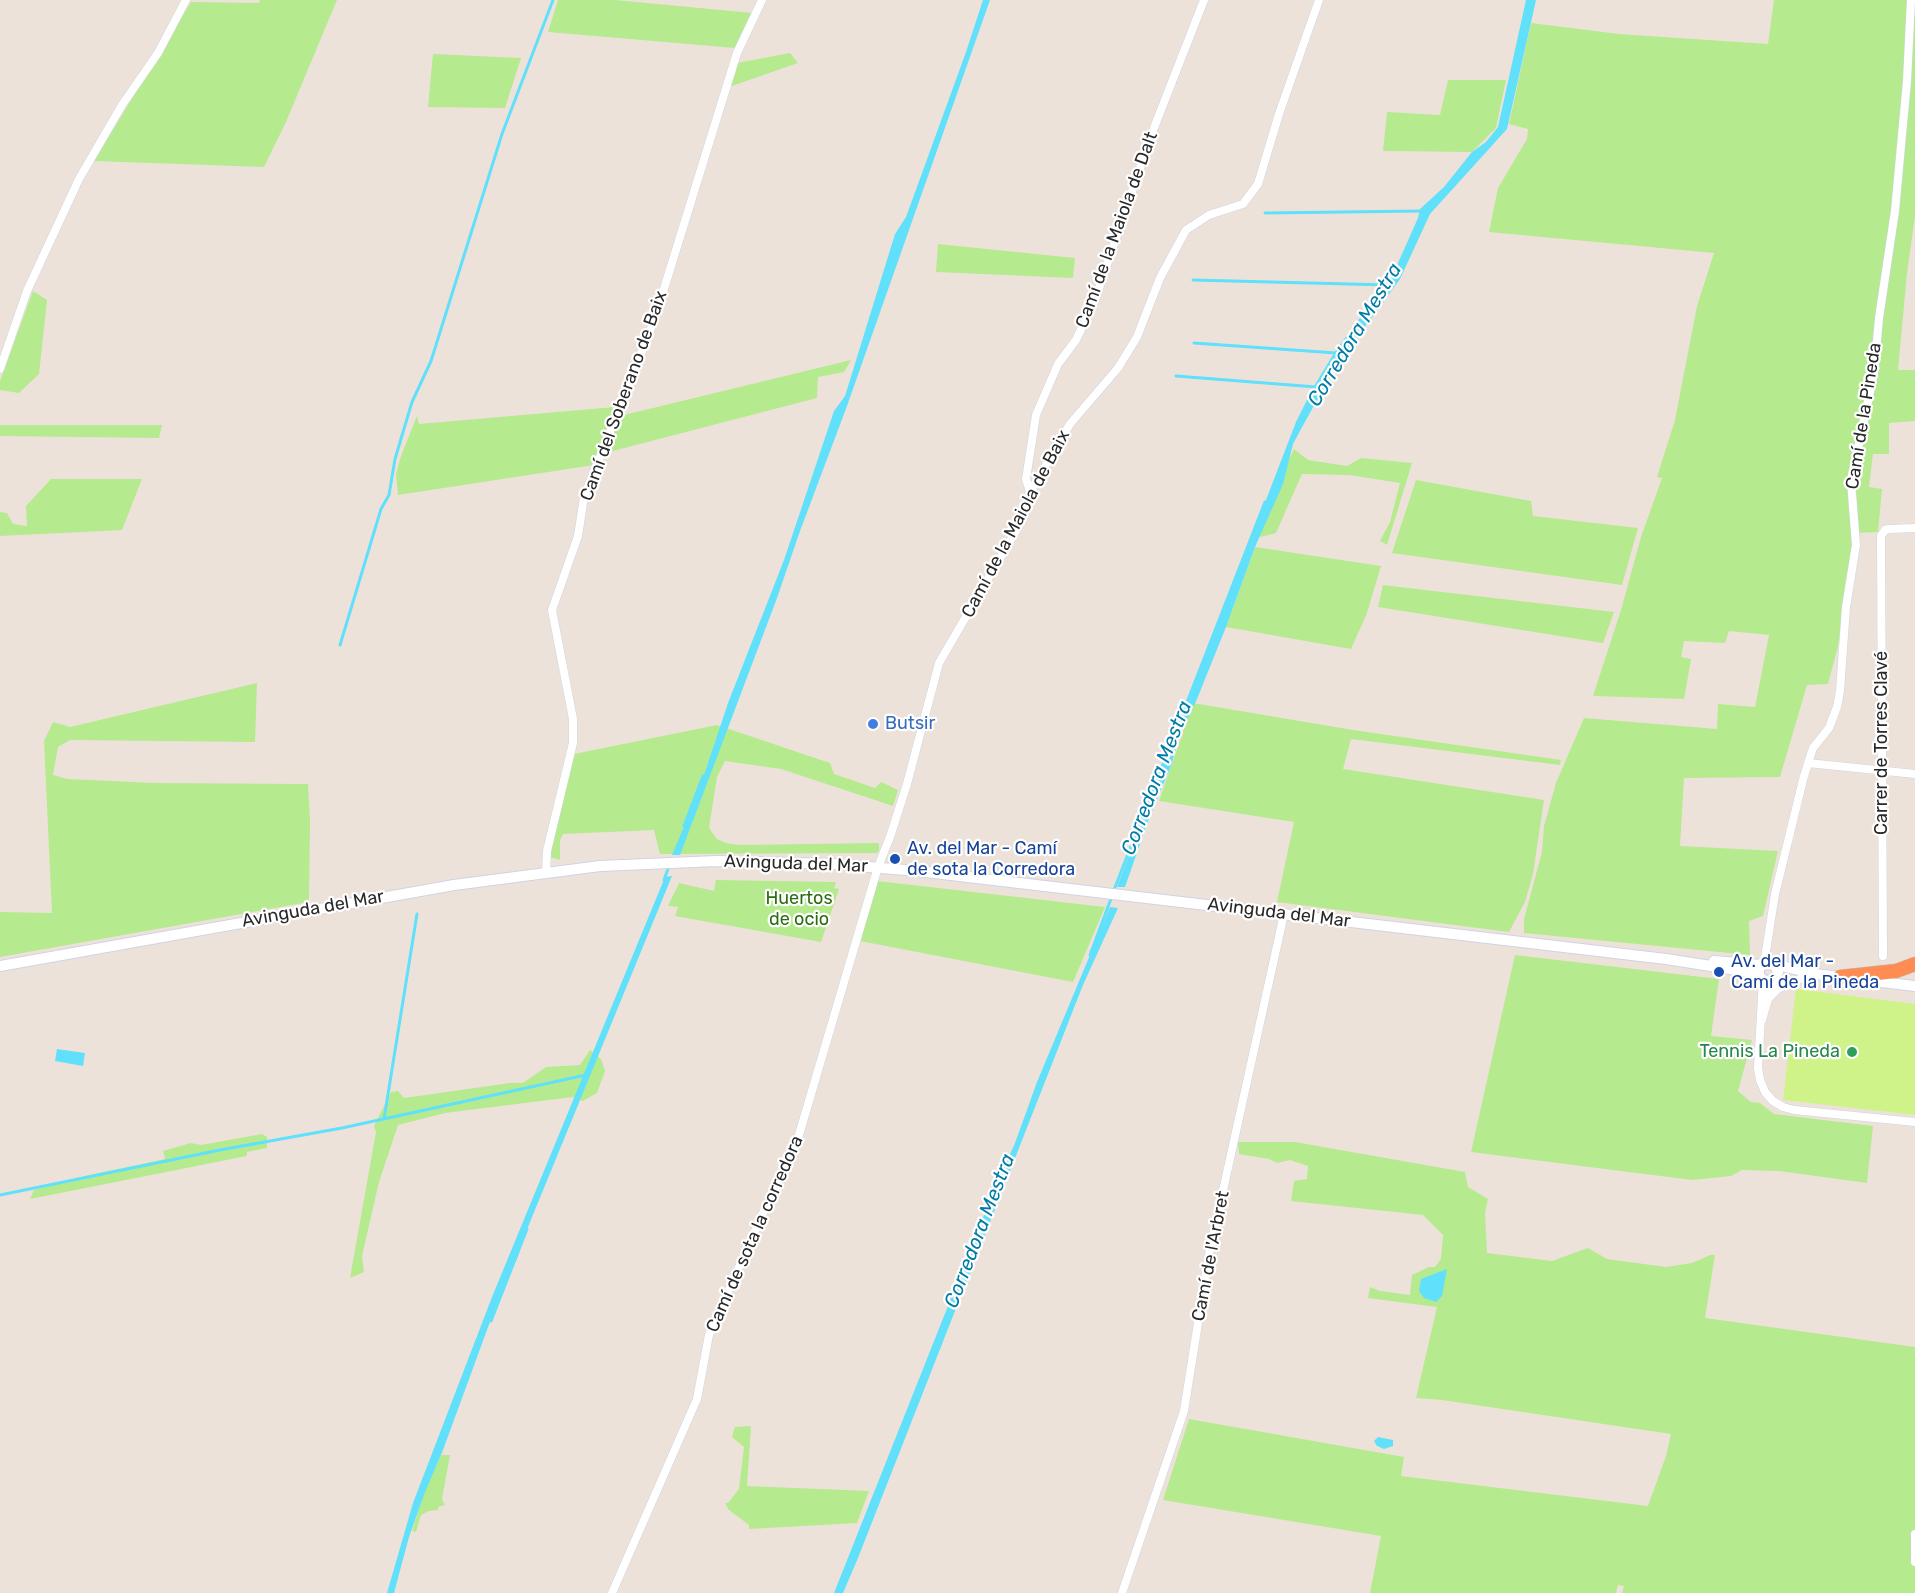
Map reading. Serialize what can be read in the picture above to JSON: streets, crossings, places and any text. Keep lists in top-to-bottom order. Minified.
{"streets":{"street":["Camí de la Maiola de Dalt","Camí del Soberano de Baix","Camí de la Pineda","Camí de la Maiola de Baix","Carrer de Torres Clavé","Avinguda del Mar","Camí de sota la corredora","Camí de l'Arbret"]},"crossings":[["Camí de la Maiola de Dalt","Camí de la Maiola de Baix"],["Camí del Soberano de Baix","Avinguda del Mar"],["Camí de la Pineda","Avinguda del Mar"],["Camí de la Maiola de Baix","Avinguda del Mar"],["Camí de la Maiola de Baix","Camí de sota la corredora"],["Avinguda del Mar","Camí de sota la corredora"],["Avinguda del Mar","Camí de l'Arbret"]],"water":["Corredora Mestra"],"parks":["Huertos de ocio"],"places":["Butsir","Av. del Mar - Camí de sota la Corredora","Av. del Mar - Camí de la Pineda","Tennis La Pineda"]}
